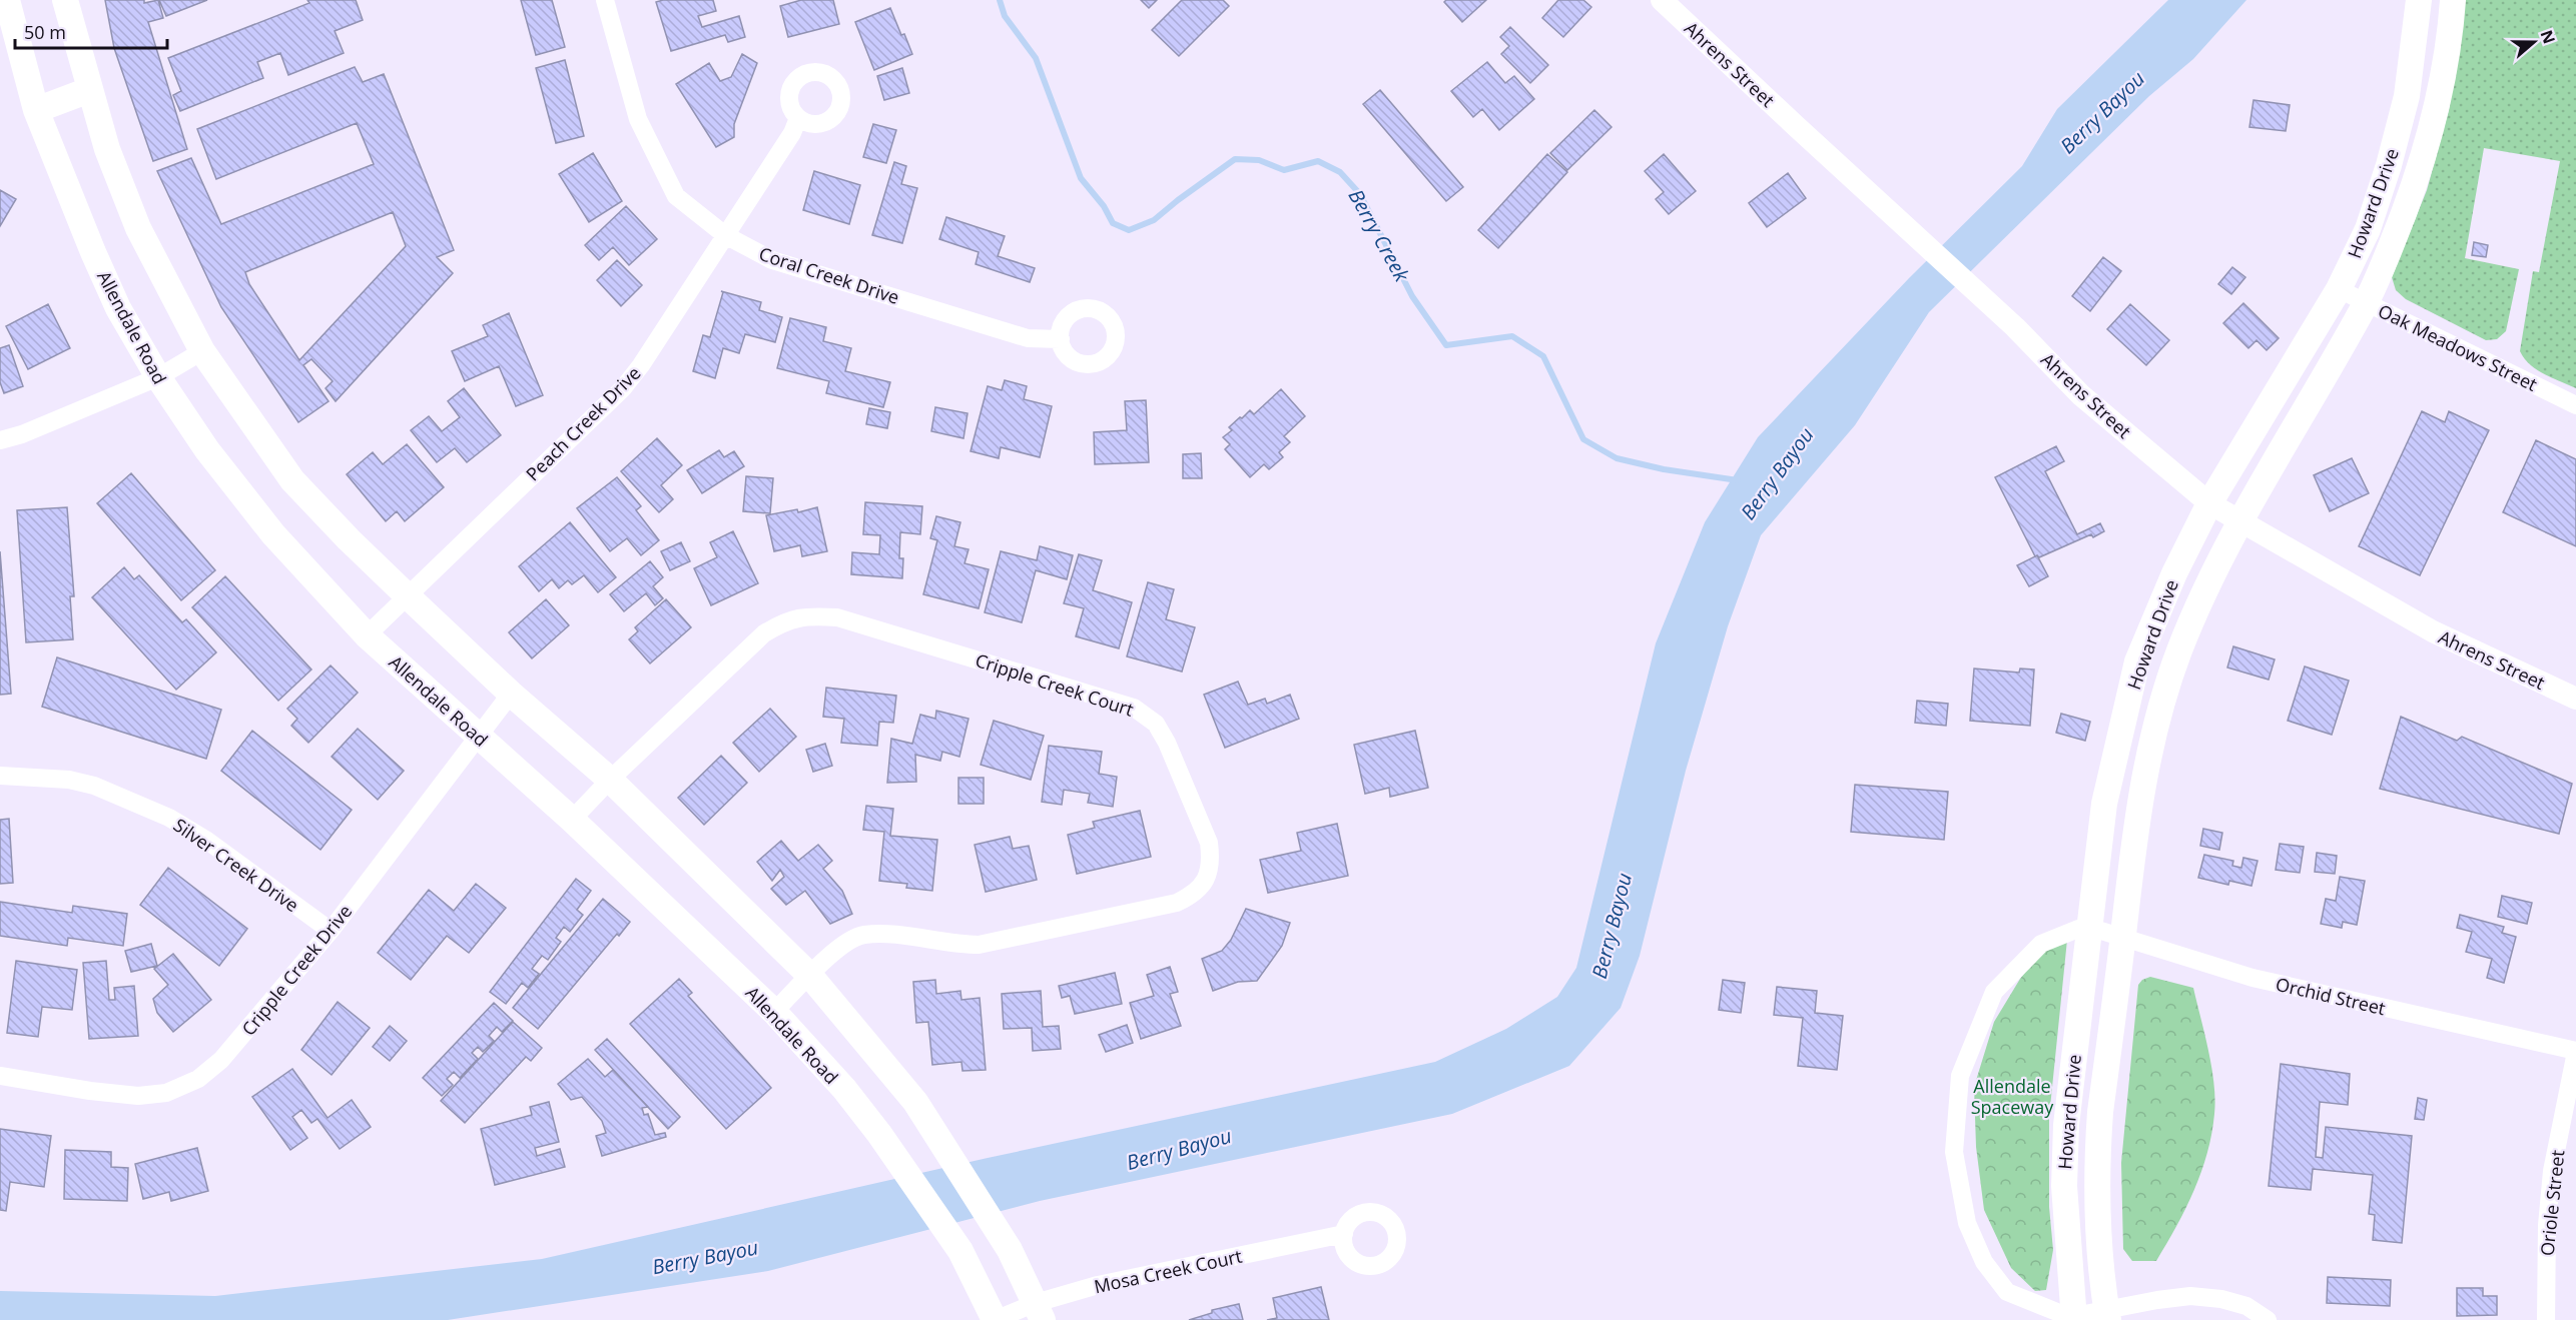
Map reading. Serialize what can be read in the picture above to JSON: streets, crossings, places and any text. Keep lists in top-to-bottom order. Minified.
{"streets":{"main road":["Howard Drive","Allendale Road"],"street":["Ahrens Street","Coral Creek Drive","Oak Meadows Street","Peach Creek Drive","Cripple Creek Court","Silver Creek Drive","Cripple Creek Drive","Orchid Street","Oriole Street","Mosa Creek Court"]},"crossings":[["Ahrens Street","Howard Drive"],["Howard Drive","Oak Meadows Street"],["Howard Drive","Orchid Street"],["Coral Creek Drive","Peach Creek Drive"],["Allendale Road","Peach Creek Drive"],["Allendale Road","Cripple Creek Court"],["Allendale Road","Cripple Creek Drive"],["Allendale Road","Mosa Creek Court"],["Silver Creek Drive","Cripple Creek Drive"],["Orchid Street","Oriole Street"]],"water":["Berry Bayou","Berry Creek"],"parks":["Allendale Spaceway"],"scale_bar":"50 m","north":"right"}
